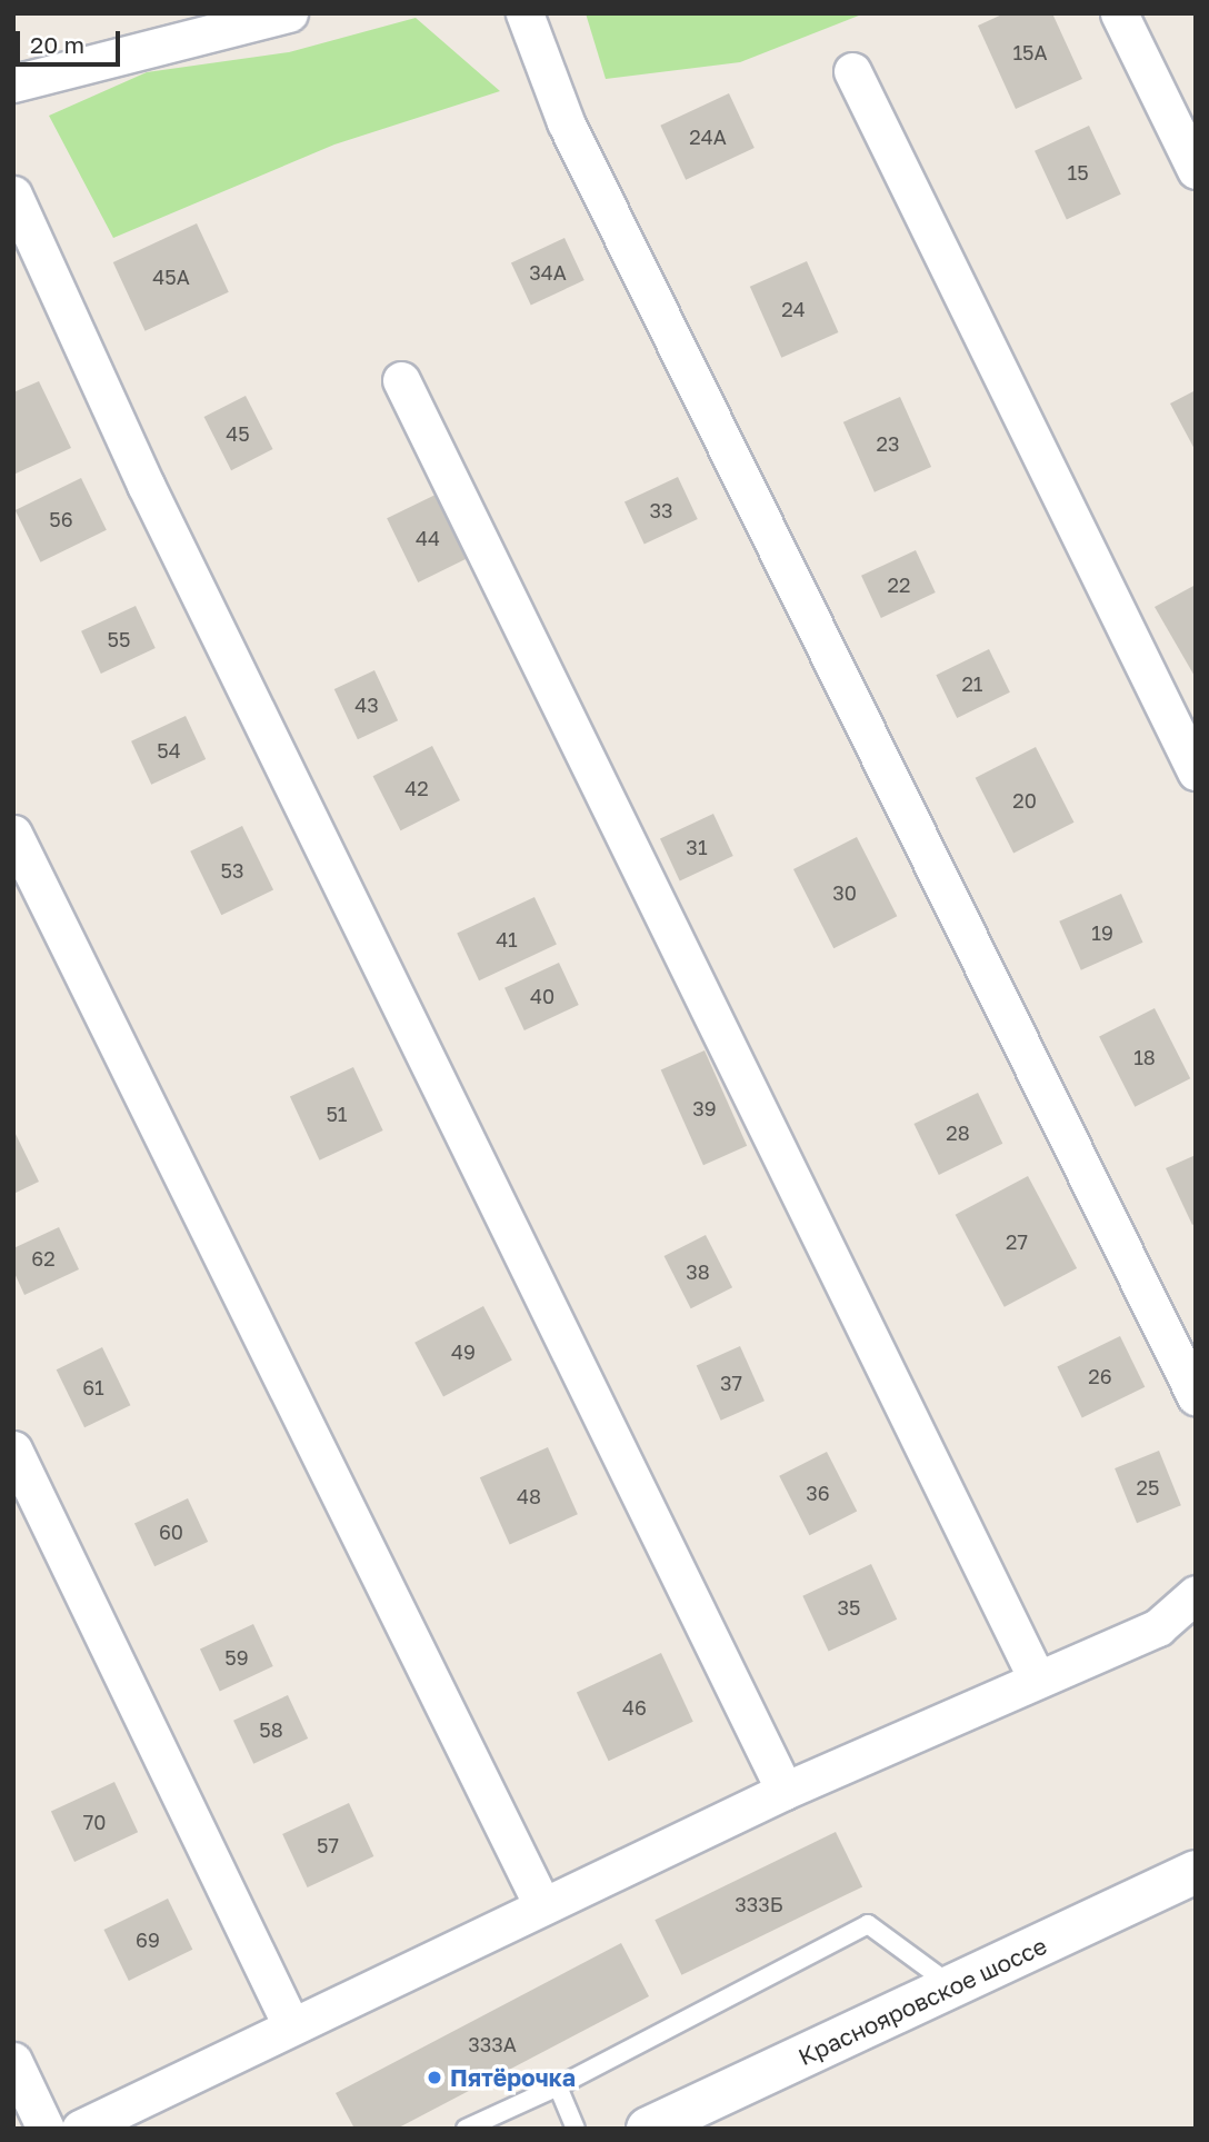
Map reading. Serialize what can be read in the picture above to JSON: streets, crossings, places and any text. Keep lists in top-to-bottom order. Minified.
{"streets":{"street":["Краснояровское шоссе"]},"places":["Пятёрочка"],"house_numbers":["15А","24А","15","34А","45А","24","45","23","33","56","44","22","55","21","43","54","42","20","31","53","30","19","41","40","18","39","51","28","27","62","38","49","26","37","61","25","36","48","60","35","59","46","58","70","57","333Б","69","333А"],"scale_bar":"20 m"}
